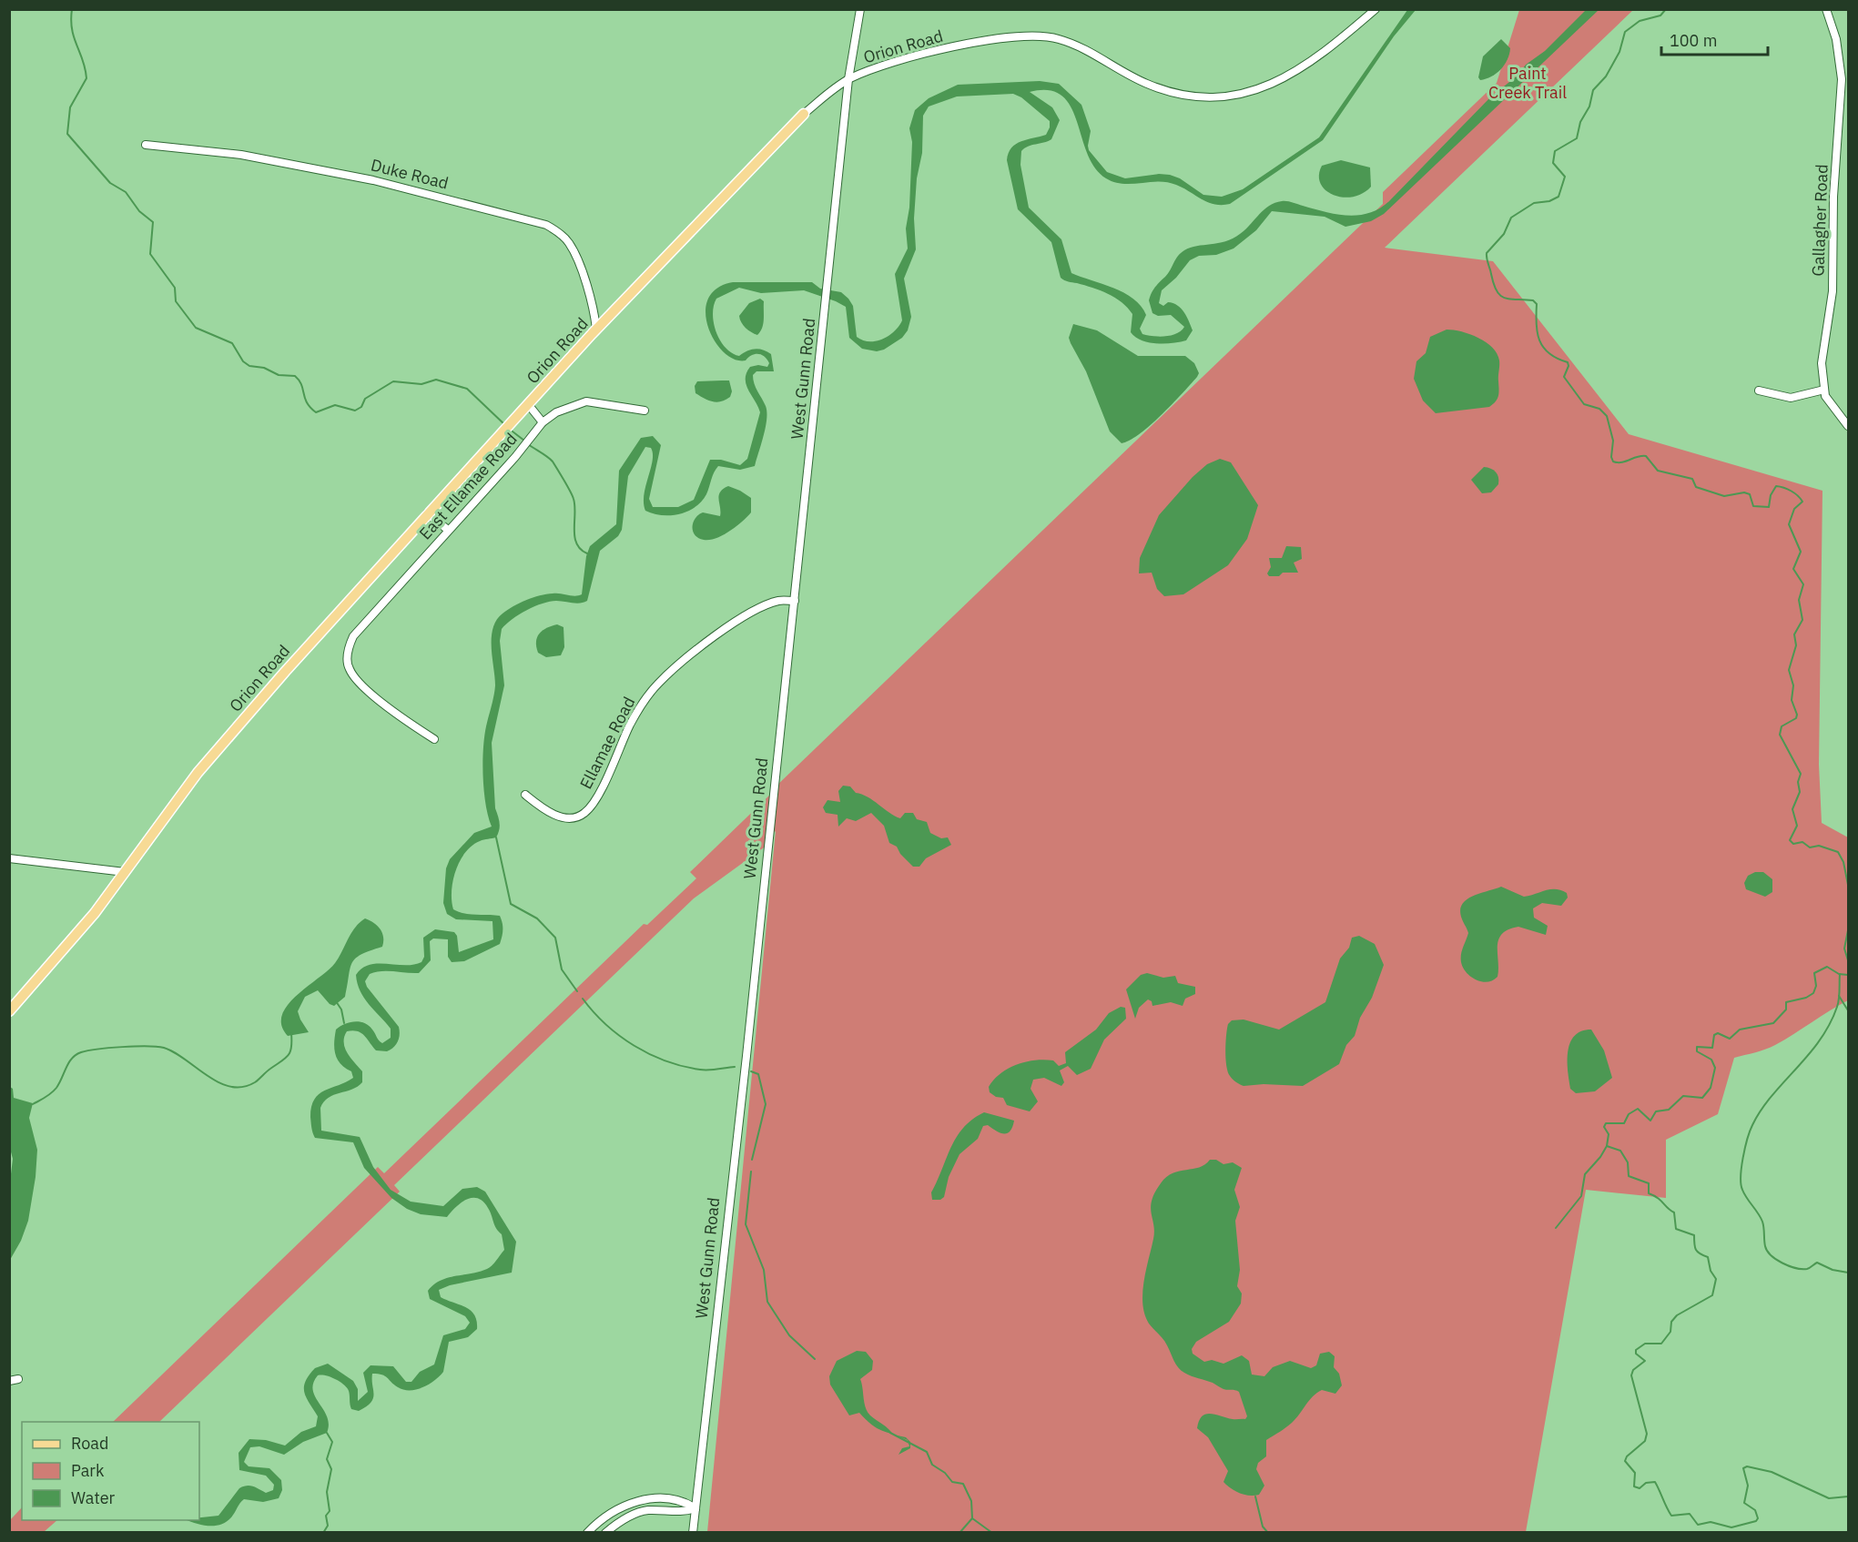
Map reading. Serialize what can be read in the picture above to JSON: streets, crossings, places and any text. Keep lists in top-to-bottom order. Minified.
{"streets":{"main road":["Orion Road"],"street":["Duke Road","Gallagher Road","West Gunn Road","East Ellamae Road","Ellamae Road"]},"crossings":[["Orion Road","Duke Road"],["Orion Road","West Gunn Road"],["West Gunn Road","Ellamae Road"]],"parks":["Paint Creek Trail"],"legend":["Road","Park","Water"],"scale_bar":"100 m"}
